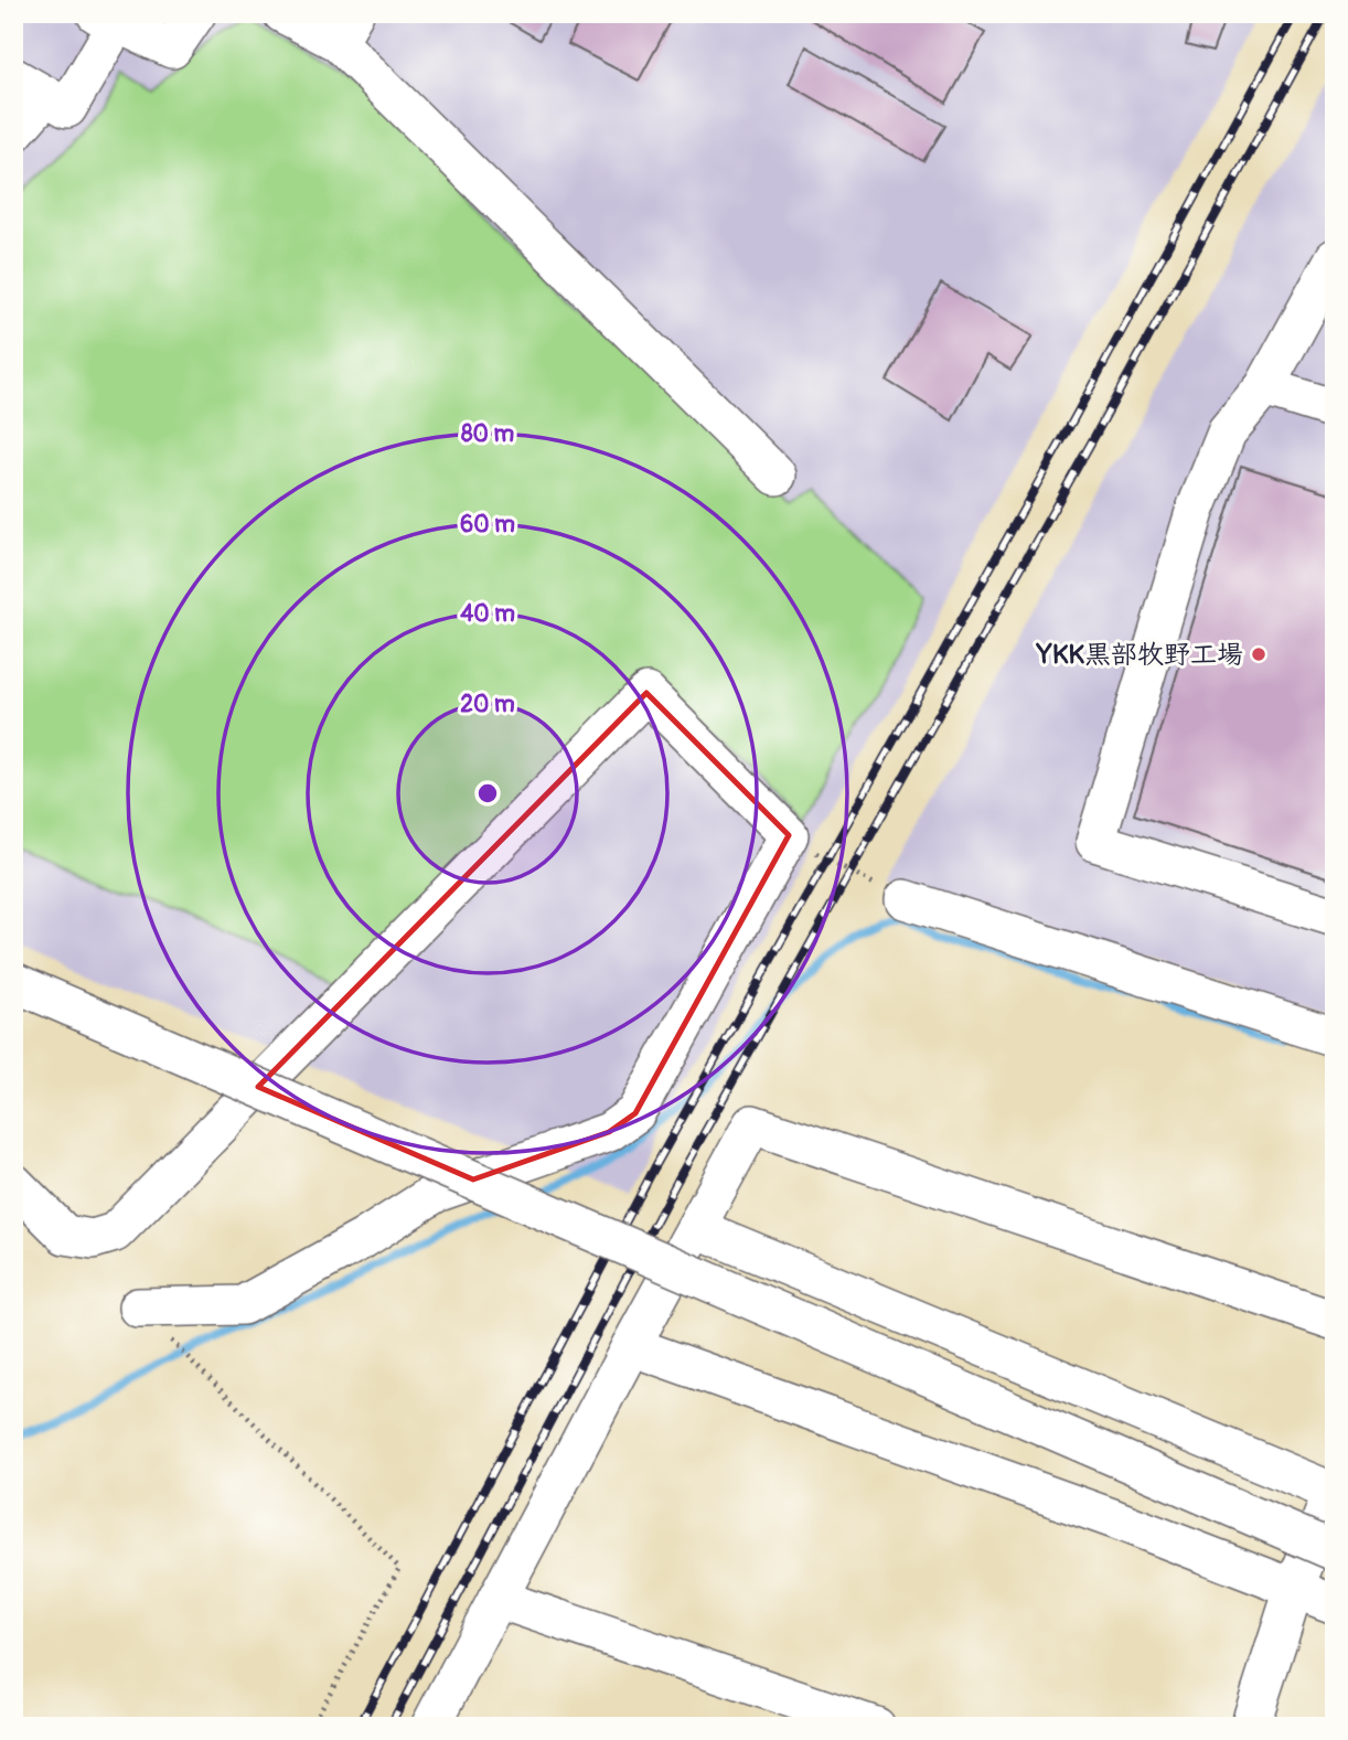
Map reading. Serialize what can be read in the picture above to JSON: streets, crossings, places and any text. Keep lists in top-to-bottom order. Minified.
{"places":["YKK黒部牧野工場"],"rings":["80 m","60 m","40 m","20 m"]}
